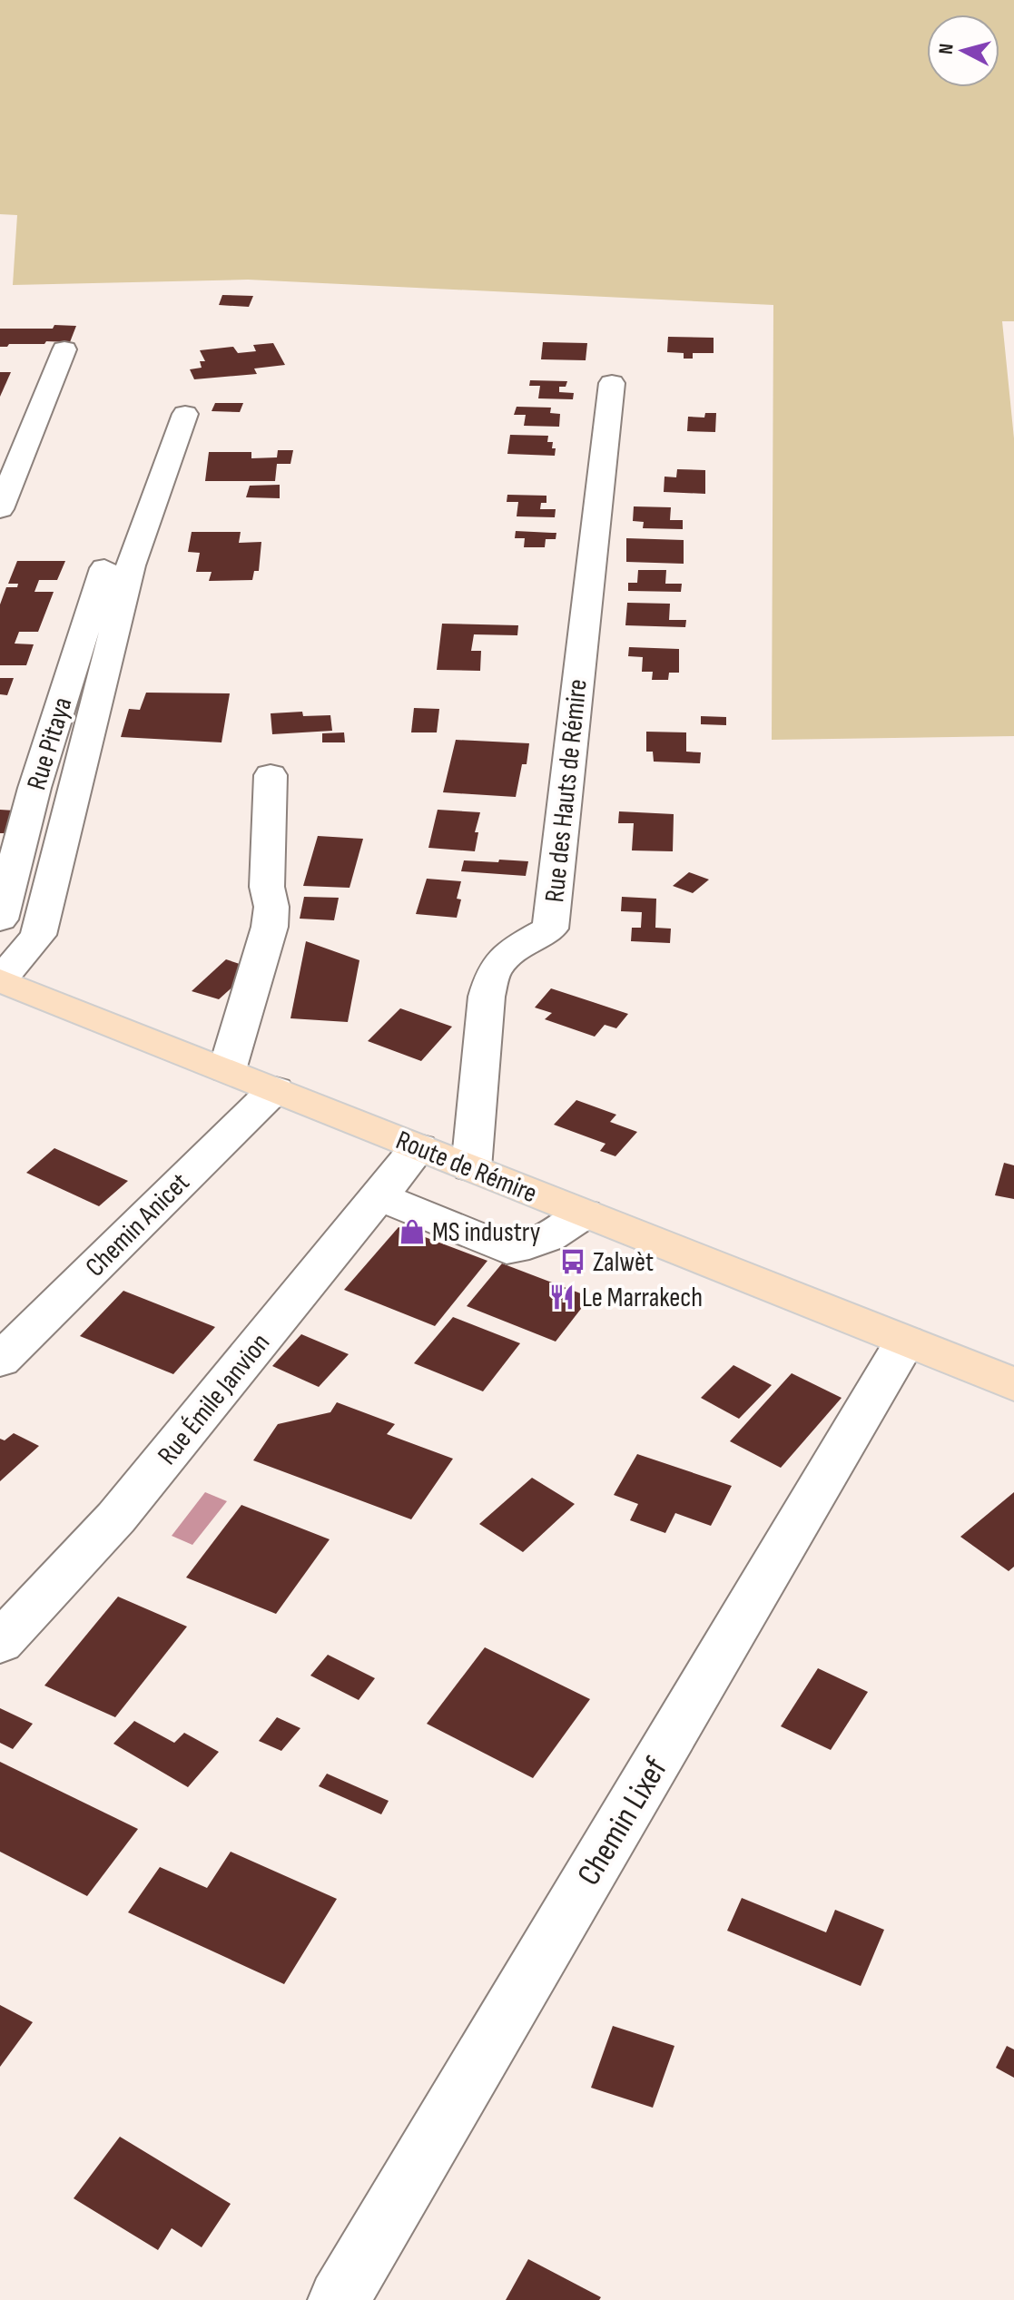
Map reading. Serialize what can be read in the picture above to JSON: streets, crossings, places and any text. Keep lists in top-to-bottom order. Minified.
{"streets":{"main road":["Route de Rémire"],"street":["Rue Pitaya","Rue des Hauts de Rémire","Chemin Anicet","Rue Émile Janvion","Chemin Lixef"]},"crossings":[["Rue des Hauts de Rémire","Route de Rémire"],["Route de Rémire","Chemin Anicet"],["Route de Rémire","Rue Émile Janvion"],["Route de Rémire","Chemin Lixef"]],"places":{"shop":["MS industry"],"bus stop":["Zalwèt"],"restaurant":["Le Marrakech"]},"north":"left"}
